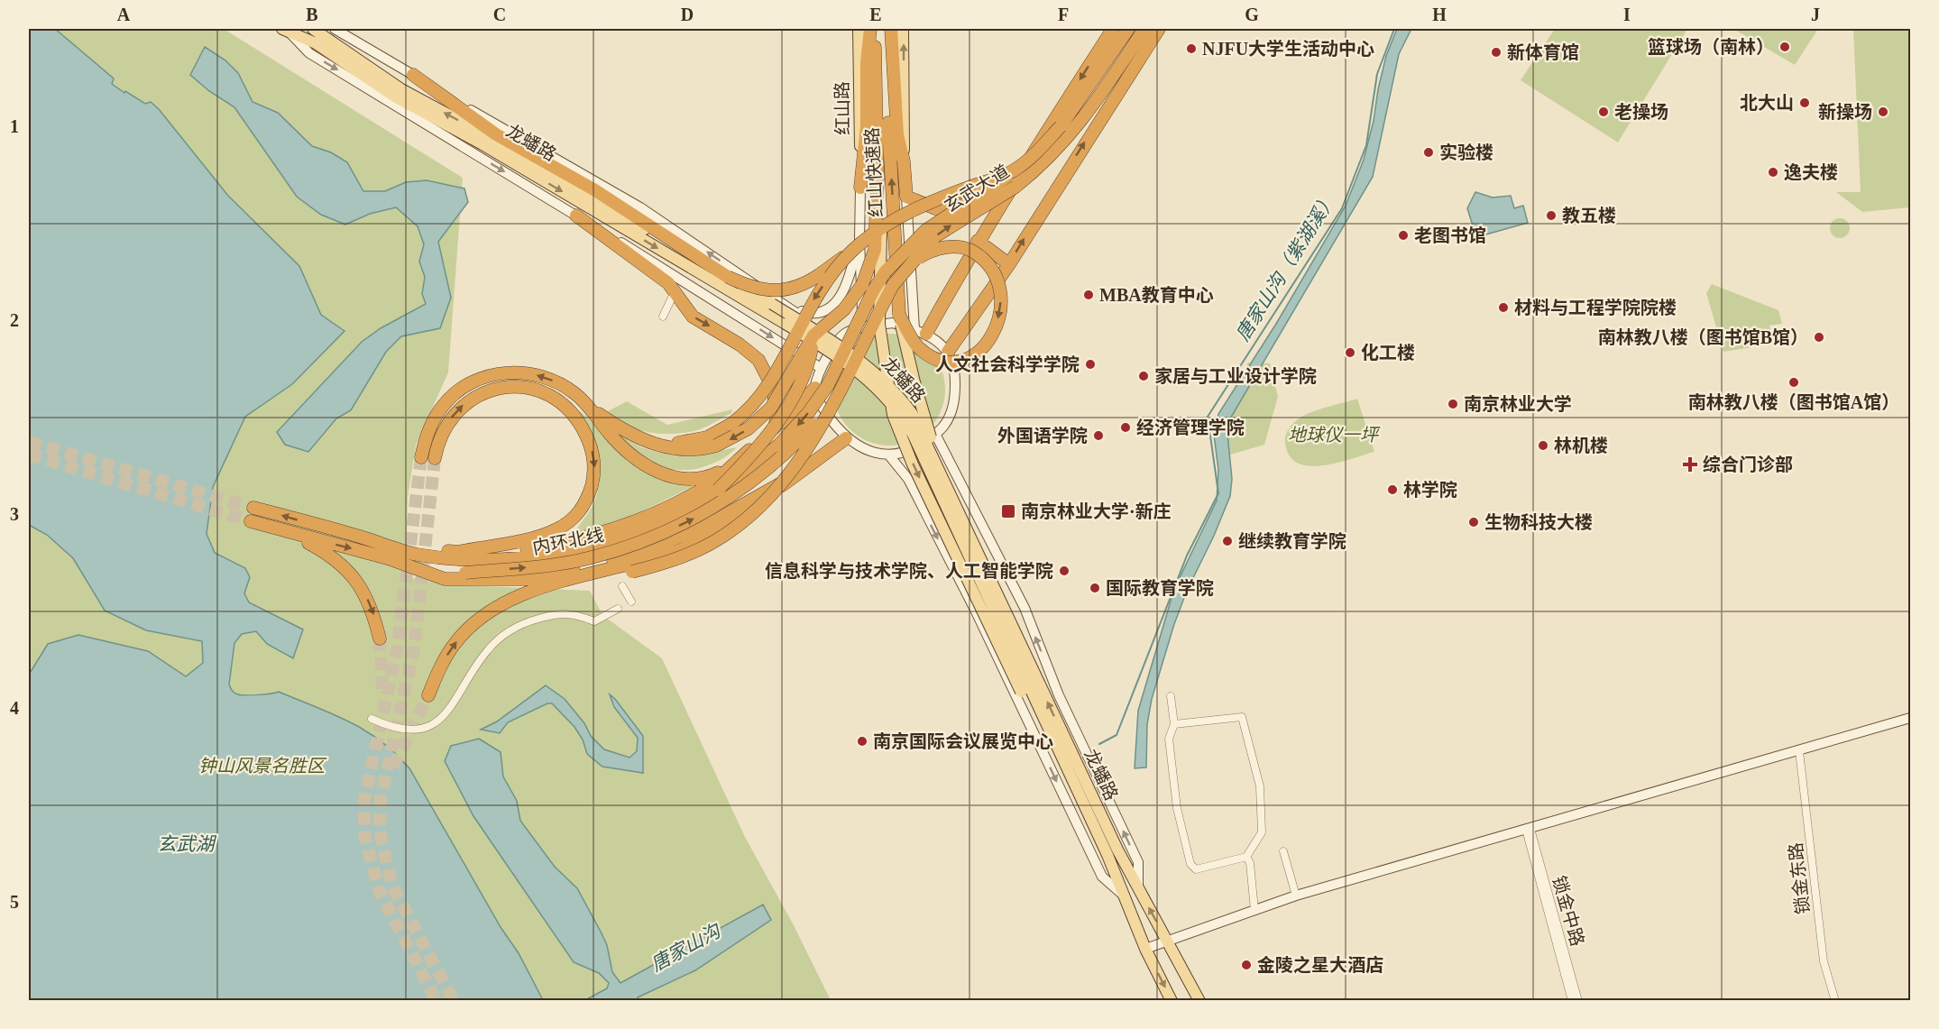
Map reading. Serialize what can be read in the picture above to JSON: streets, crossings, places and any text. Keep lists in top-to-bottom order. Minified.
{"streets":{"highway":["红山快速路","玄武大道","内环北线"],"main road":["红山路","龙蟠路"],"street":["锁金东路","锁金中路"]},"crossings":[["玄武大道","内环北线"]],"water":["唐家山沟（紫湖溪）","玄武湖","唐家山沟"],"parks":["地球仪一坪","钟山风景名胜区"],"places":{"other":["篮球场（南林）","NJFU大学生活动中心","新体育馆","北大山","老操场","新操场","实验楼","逸夫楼","教五楼","老图书馆","MBA教育中心","材料与工程学院院楼","南林教八楼（图书馆B馆）","化工楼","人文社会科学学院","家居与工业设计学院","南林教八楼（图书馆A馆）","南京林业大学","经济管理学院","外国语学院","林机楼","林学院","生物科技大楼","继续教育学院","信息科学与技术学院、人工智能学院","国际教育学院","南京国际会议展览中心","金陵之星大酒店"],"health":["综合门诊部"],"transit":["南京林业大学·新庄"]},"grid":{"columns":["A","B","C","D","E","F","G","H","I","J"],"rows":["1","2","3","4","5"]}}
